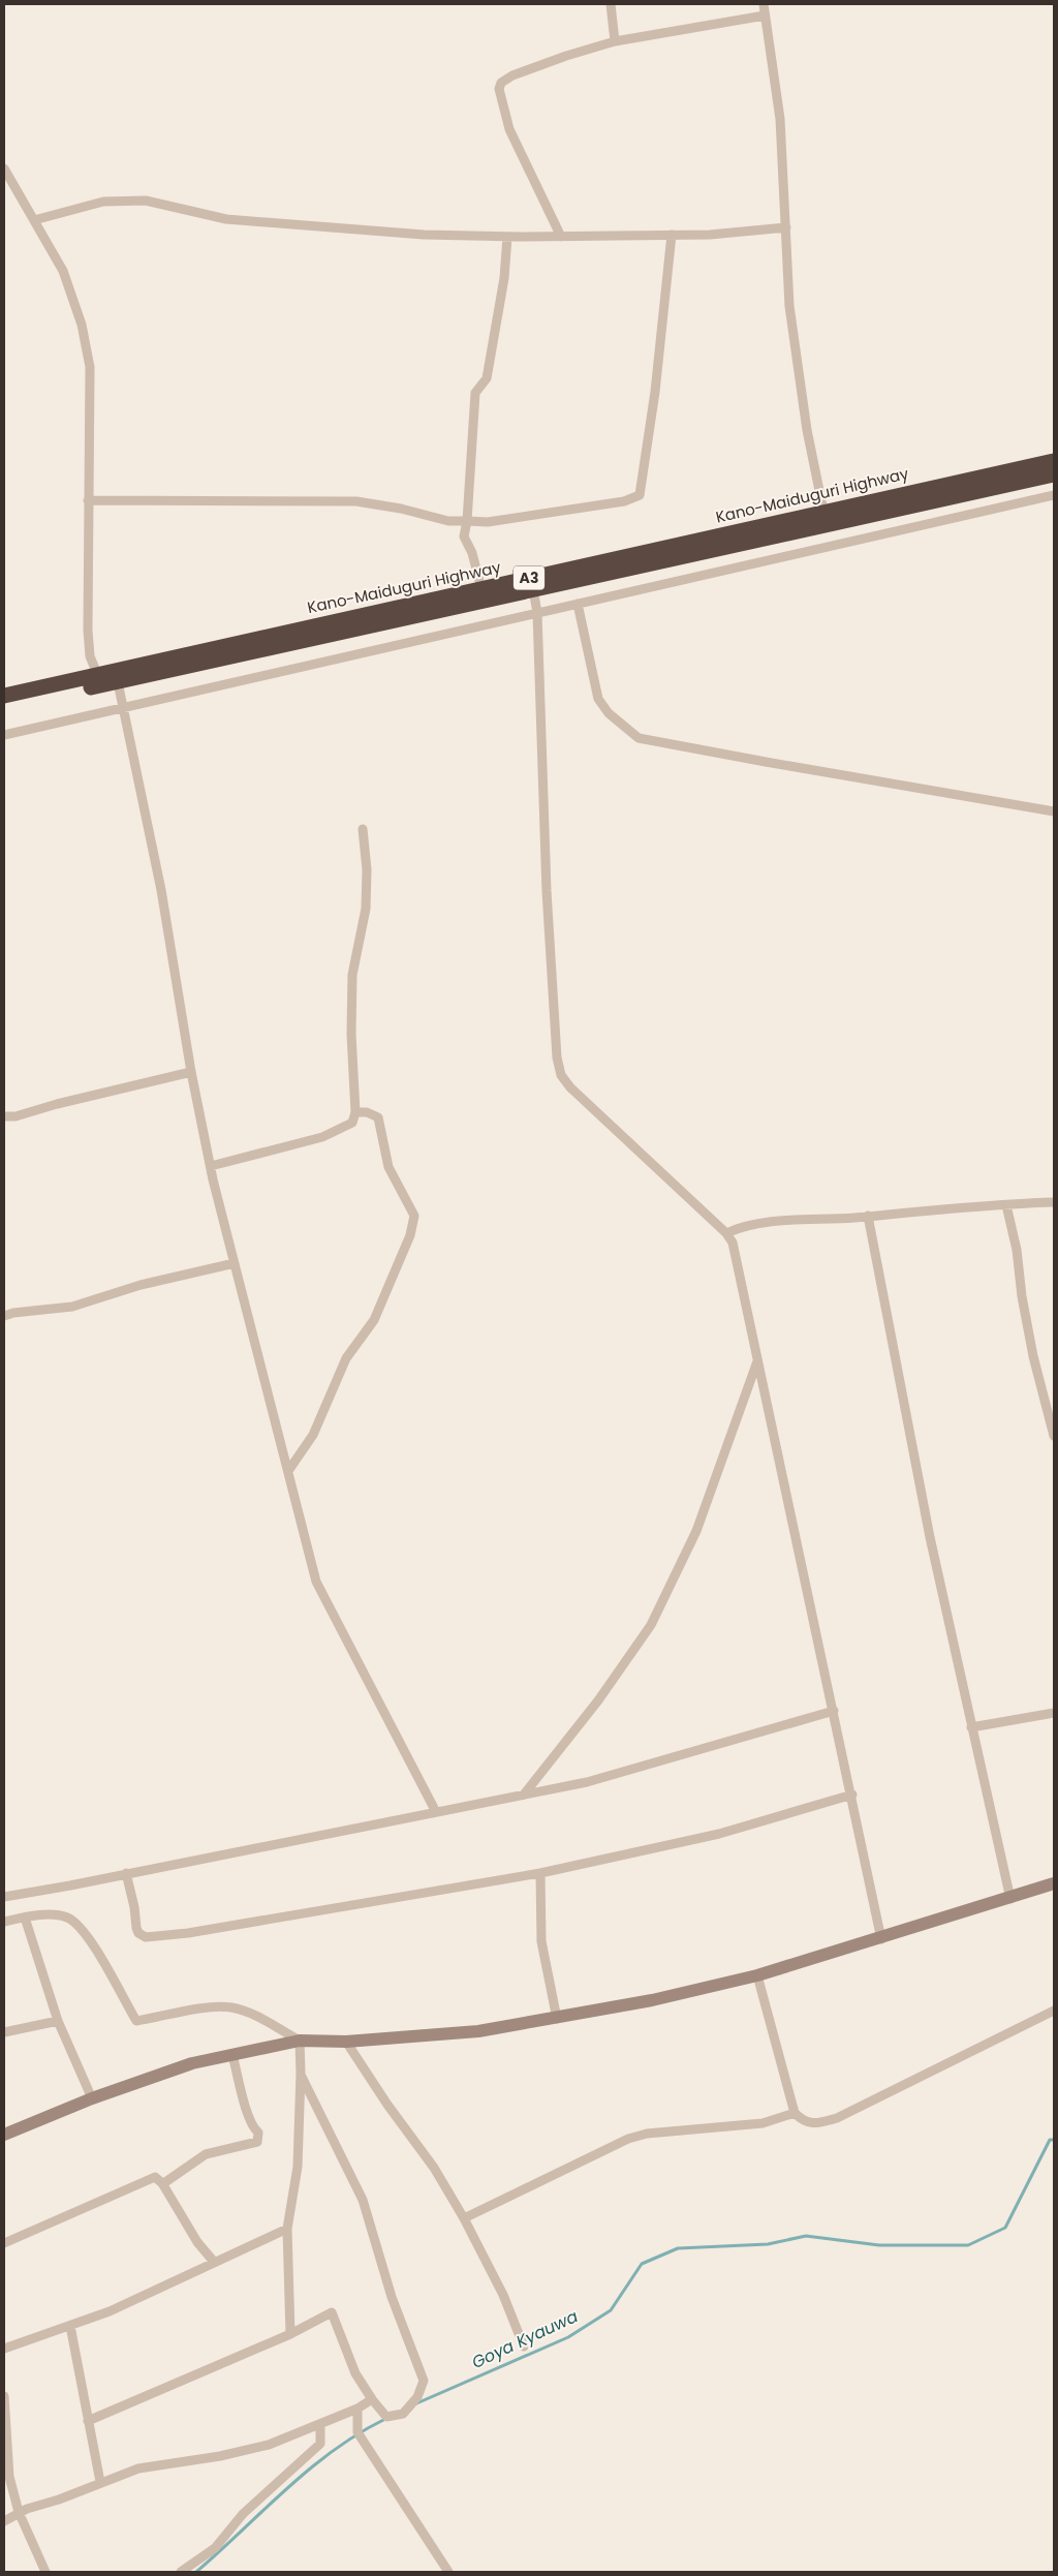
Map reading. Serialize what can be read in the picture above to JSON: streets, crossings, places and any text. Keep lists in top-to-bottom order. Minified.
{"streets":{"highway":["Kano-Maiduguri Highway","A3"]},"water":["Goya Kyauwa"]}
